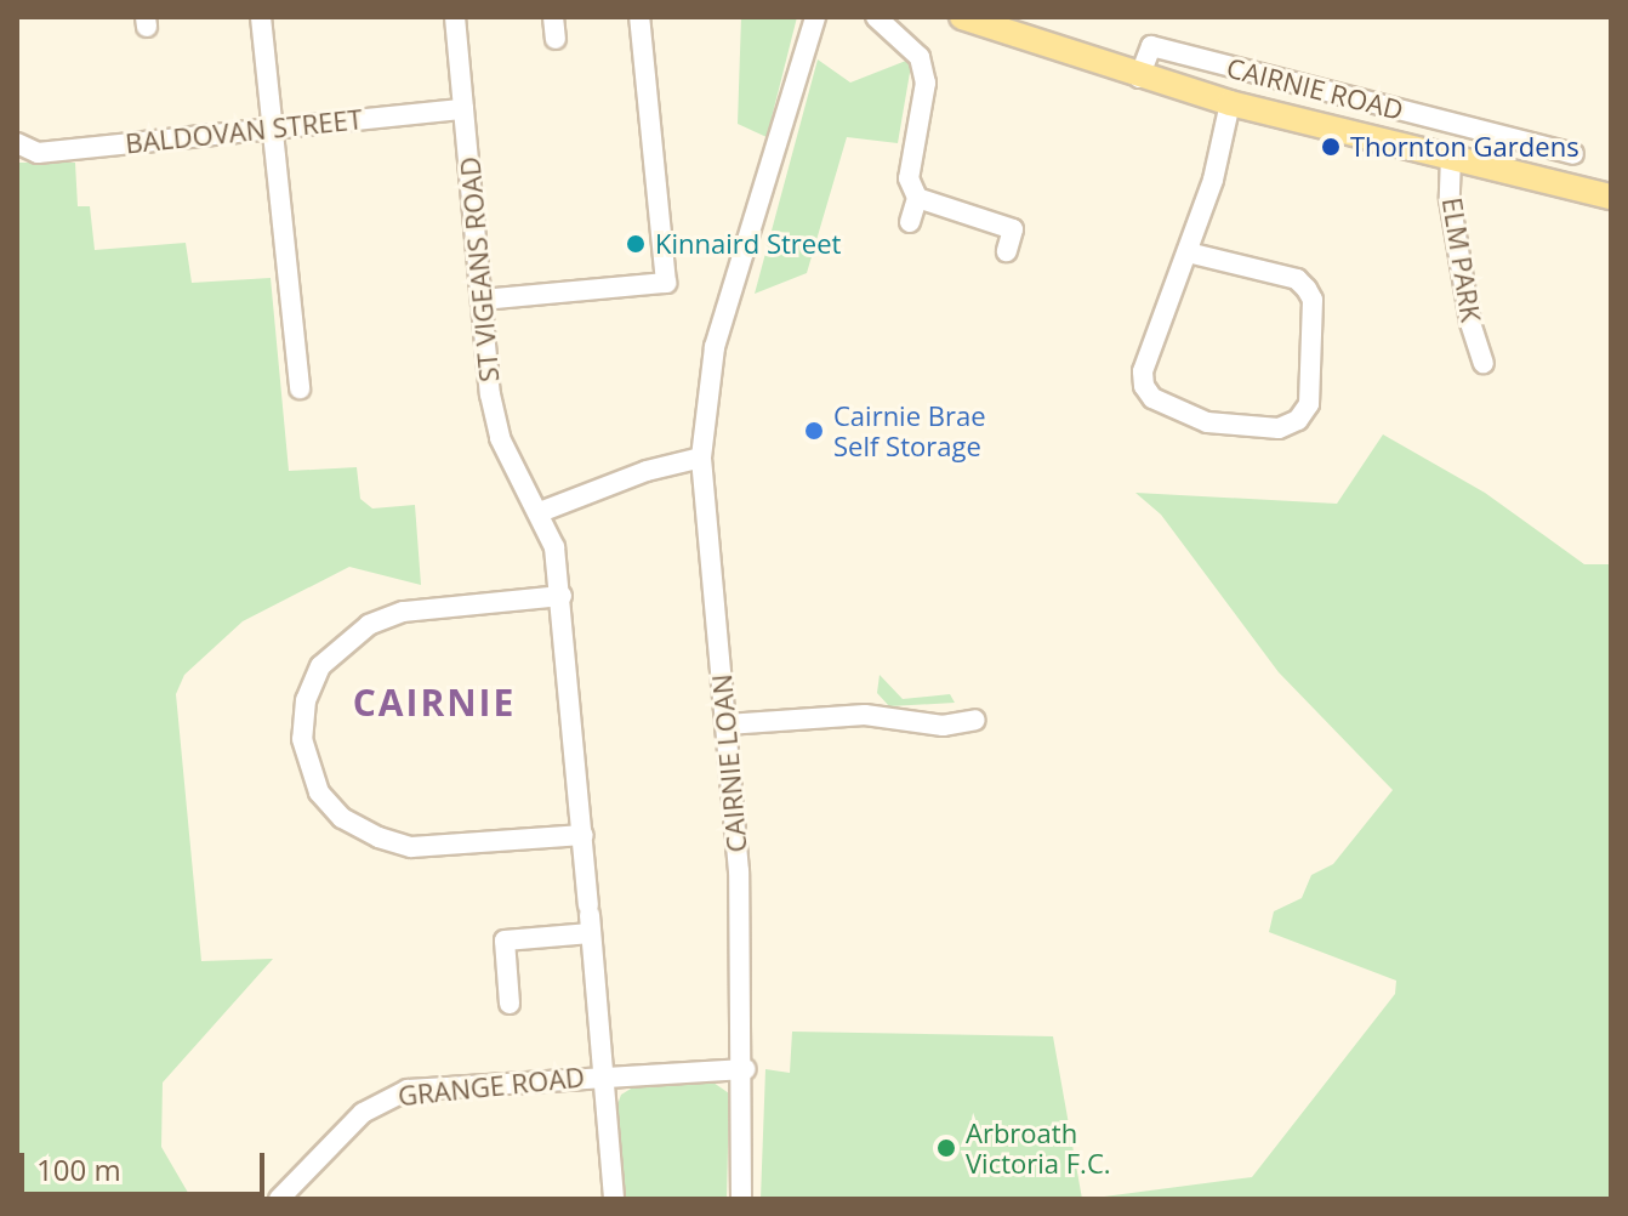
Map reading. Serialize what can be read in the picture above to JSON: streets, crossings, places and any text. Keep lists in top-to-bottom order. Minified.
{"streets":{"main road":["CAIRNIE ROAD"],"street":["BALDOVAN STREET","ELM PARK","ST VIGEANS ROAD","CAIRNIE LOAN","GRANGE ROAD"]},"crossings":[["CAIRNIE ROAD","ELM PARK"],["BALDOVAN STREET","ST VIGEANS ROAD"],["CAIRNIE LOAN","GRANGE ROAD"]],"districts":["CAIRNIE"],"places":["Thornton Gardens","Kinnaird Street","Cairnie Brae Self Storage","Arbroath Victoria F.C."],"scale_bar":"100 m"}
